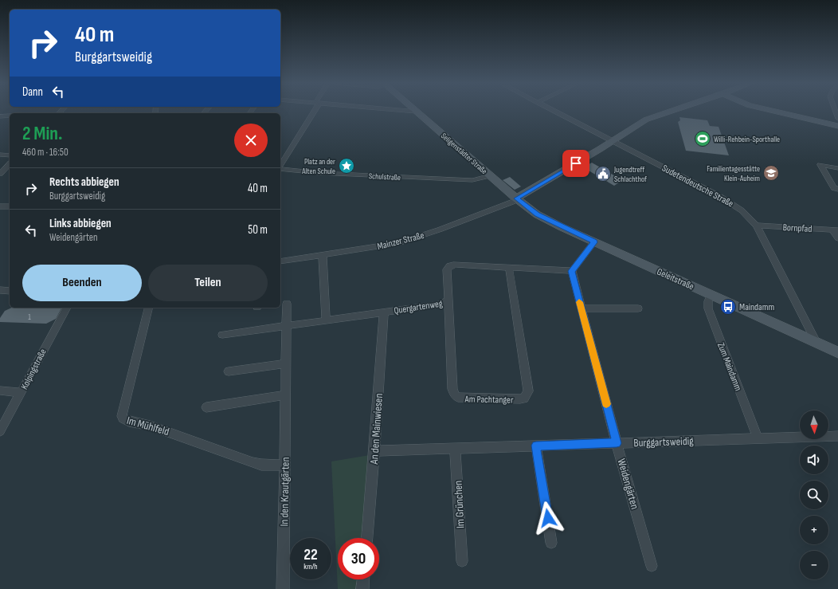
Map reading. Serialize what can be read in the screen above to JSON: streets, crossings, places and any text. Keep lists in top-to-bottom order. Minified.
{"streets":{"street":["Seligenstädter Straße","Schulstraße","Sudetendeutsche Straße","Bornpfad","Mainzer Straße","Geleitstraße","Quergartenweg","Zum Maindamm","Kolpingstraße","Am Pachtanger","Im Mühlfeld","An den Mainwiesen","Burggartsweidig","Weidengärten","In den Krautgärten","Im Grünchen"]},"crossings":[["Seligenstädter Straße","Schulstraße"],["Seligenstädter Straße","Mainzer Straße"],["Seligenstädter Straße","Geleitstraße"],["Sudetendeutsche Straße","Bornpfad"],["Sudetendeutsche Straße","Geleitstraße"],["Mainzer Straße","Geleitstraße"],["Geleitstraße","Zum Maindamm"],["Quergartenweg","Am Pachtanger"],["Quergartenweg","An den Mainwiesen"],["Quergartenweg","Weidengärten"],["Quergartenweg","In den Krautgärten"],["Zum Maindamm","Burggartsweidig"],["Im Mühlfeld","In den Krautgärten"],["An den Mainwiesen","Burggartsweidig"],["Burggartsweidig","Weidengärten"],["Burggartsweidig","Im Grünchen"]],"places":{"sports":["Willi-Rehbein-Sporthalle"],"place":["Platz an der Alten Schule"],"school or university":["Familientagesstätte Klein-Auheim"],"public building":["Jugendtreff Schlachthof"],"bus stop":["Maindamm"]},"house_numbers":["1"],"north":"bottom","page":{"turn":["40 m","Burggartsweidig"],"then":"Dann","heading":["2 Min.","460 m · 16:50"],"list":[{"name":"Rechts abbiegen","note":"Burggartsweidig","value":"40 m"},{"name":"Links abbiegen","note":"Weidengärten","value":"50 m"}],"buttons":["Beenden","Teilen"],"map_buttons":["+","−"],"speed":"22 km/h","limit":"30"}}
